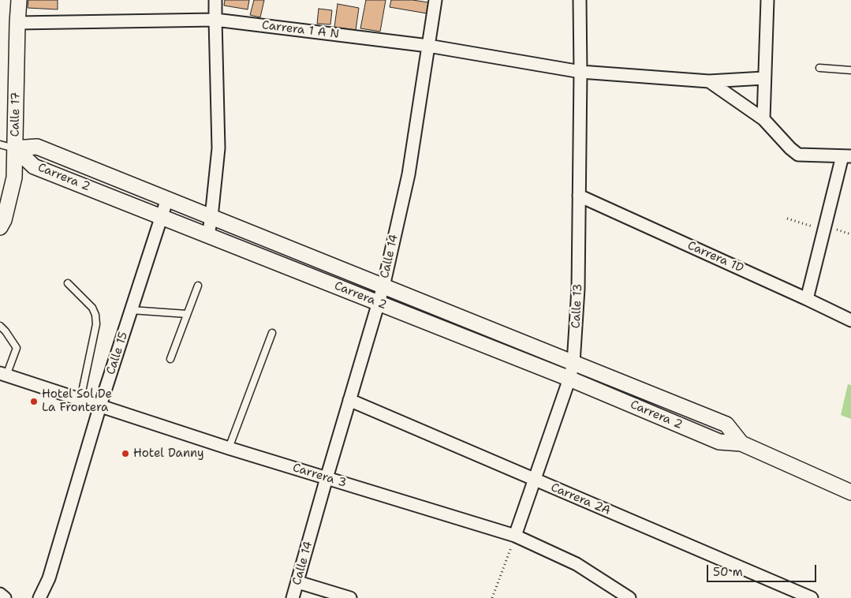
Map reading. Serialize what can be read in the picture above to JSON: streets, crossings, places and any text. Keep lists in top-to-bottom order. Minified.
{"streets":{"street":["Carrera 1 A N","Calle 17","Carrera 2","Calle 14","Carrera 1D","Calle 13","Calle 15","Carrera 3","Carrera 2A"]},"crossings":[["Carrera 1 A N","Calle 17"],["Carrera 1 A N","Calle 14"],["Carrera 1 A N","Calle 13"],["Calle 17","Carrera 2"],["Carrera 2","Calle 14"],["Carrera 2","Calle 13"],["Carrera 2","Calle 15"],["Calle 14","Carrera 3"],["Calle 14","Carrera 2A"],["Carrera 1D","Calle 13"],["Calle 13","Carrera 3"],["Calle 13","Carrera 2A"],["Calle 15","Carrera 3"]],"places":["Hotel Sol De La Frontera","Hotel Danny"],"scale_bar":"50 m"}
